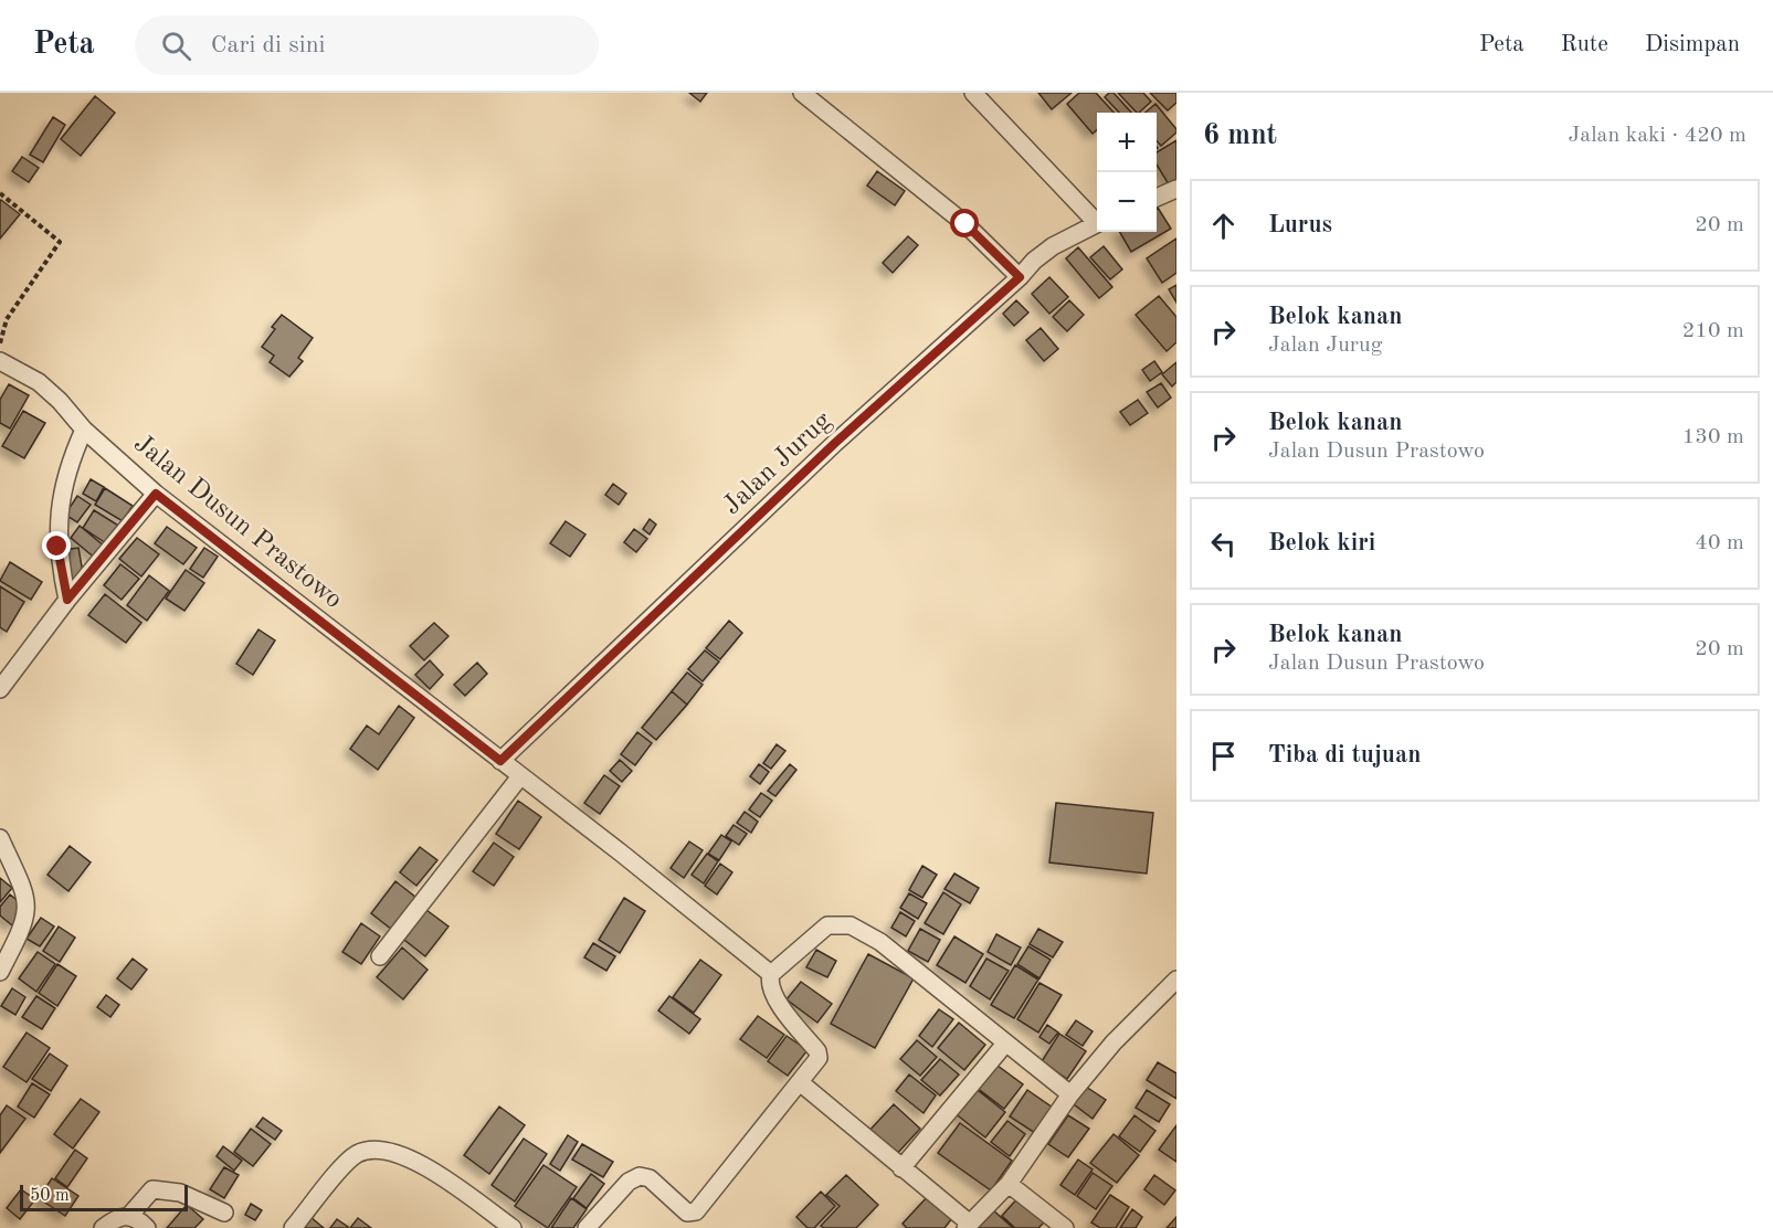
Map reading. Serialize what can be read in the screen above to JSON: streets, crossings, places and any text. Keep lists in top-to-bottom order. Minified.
{"streets":{"street":["Jalan Jurug","Jalan Dusun Prastowo"]},"crossings":[["Jalan Jurug","Jalan Dusun Prastowo"]],"scale_bar":"50 m","page":{"header":"Peta","search":"Cari di sini","nav":["Peta","Rute","Disimpan"],"heading":["6 mnt","Jalan kaki · 420 m"],"map_buttons":["+","−"],"list":[["Lurus","20 m"],["Belok kanan","Jalan Jurug","210 m"],["Belok kanan","Jalan Dusun Prastowo","130 m"],["Belok kiri","40 m"],["Belok kanan","Jalan Dusun Prastowo","20 m"],"Tiba di tujuan"],"scale":"50 m"}}
